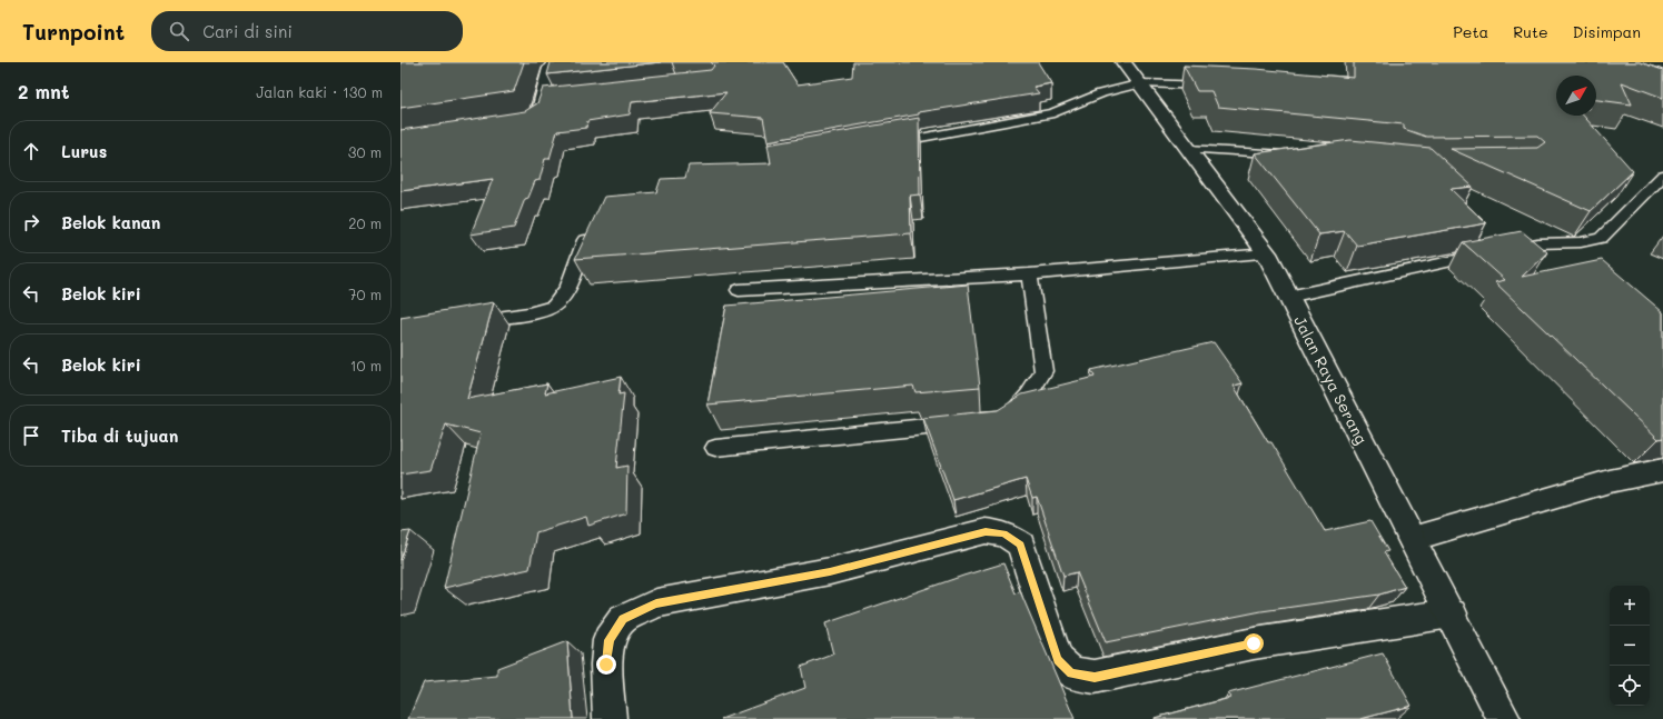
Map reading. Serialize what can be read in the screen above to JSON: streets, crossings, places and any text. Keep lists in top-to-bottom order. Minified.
{"streets":{"main road":["Jalan Raya Serang"]},"north":"top right","page":{"header":"Turnpoint","search":"Cari di sini","nav":["Peta","Rute","Disimpan"],"heading":["2 mnt","Jalan kaki · 130 m"],"list":[["Lurus","30 m"],["Belok kanan","20 m"],["Belok kiri","70 m"],["Belok kiri","10 m"],"Tiba di tujuan"],"map_buttons":["+","−"]}}
